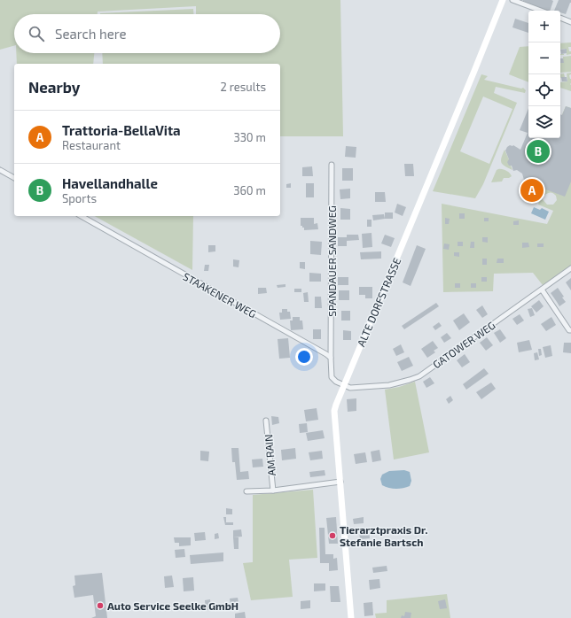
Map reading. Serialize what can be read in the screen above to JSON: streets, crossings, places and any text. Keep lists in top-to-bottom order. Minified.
{"streets":{"street":["SPANDAUER SANDWEG","STAAKENER WEG","ALTE DORFSTRASSE","GATOWER WEG","AM RAIN"]},"crossings":[["SPANDAUER SANDWEG","STAAKENER WEG"],["ALTE DORFSTRASSE","GATOWER WEG"]],"places":["Tierarztpraxis Dr. Stefanie Bartsch","Auto Service Seelke GmbH"],"page":{"map_buttons":["+","−"],"search":"Search here","heading":["Nearby","2 results"],"list":[{"mark":"A","name":"Trattoria-BellaVita","note":"Restaurant","value":"330 m"},{"mark":"B","name":"Havellandhalle","note":"Sports","value":"360 m"}],"pins":["B","A"]}}
